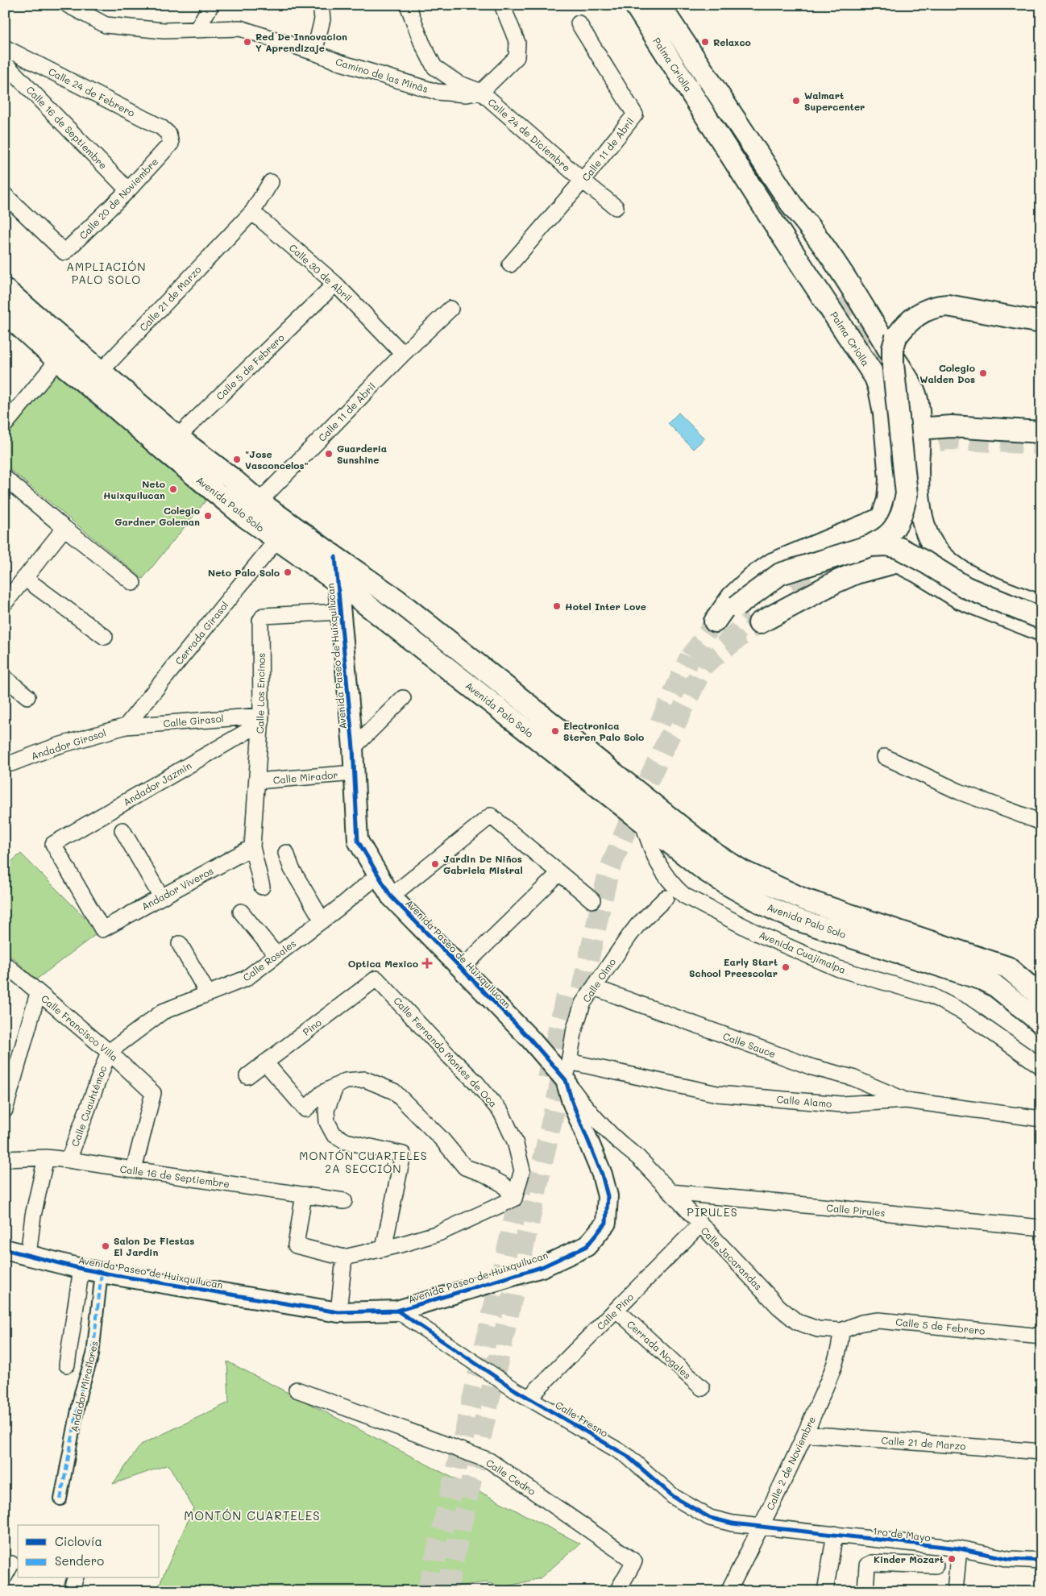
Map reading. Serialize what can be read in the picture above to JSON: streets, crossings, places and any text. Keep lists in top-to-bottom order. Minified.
{"streets":{"main road":["Palma Criolla","Avenida Palo Solo"],"street":["Camino de las Minãs","Calle 24 de Febrero","Calle 16 de Septiembre","Calle 24 de Diciembre","Calle 11 de Abril","Calle 20 de Noviembre","Calle 30 de Abril","Calle 21 de Marzo","Calle 5 de Febrero","Cerrada Girasol","Avenida Paseo de Huixquilucan","Calle Los Encinos","Calle Girasol","Andador Girasol","Calle Mirador","Andador Jazmin","Andador Viveros","Avenida Cuajimalpa","Calle Rosales","Calle Olmo","Pino","Calle Francisco Villa","Calle Sauce","Calle Fernando Montes de Oca","Calle Alamo","Calle Cuauhtémoc","Calle Pirules","Calle Jacarandas","Calle Pino","Cerrada Nogales","Andador Miraflores","Calle Fresno","Calle 2 de Noviembre","Calle Cedro","1ro de Mayo"]},"crossings":[["Camino de las Minãs","Calle 24 de Diciembre"],["Calle 24 de Febrero","Calle 20 de Noviembre"],["Calle 16 de Septiembre","Calle 20 de Noviembre"],["Calle 16 de Septiembre","Calle Francisco Villa"],["Calle 16 de Septiembre","Calle Cuauhtémoc"],["Calle 24 de Diciembre","Calle 11 de Abril"],["Calle 11 de Abril","Calle 30 de Abril"],["Calle 11 de Abril","Avenida Palo Solo"],["Calle 30 de Abril","Calle 21 de Marzo"],["Calle 30 de Abril","Calle 5 de Febrero"],["Calle 21 de Marzo","Avenida Palo Solo"],["Calle 21 de Marzo","Calle 2 de Noviembre"],["Calle 5 de Febrero","Avenida Palo Solo"],["Calle 5 de Febrero","Calle Jacarandas"],["Calle 5 de Febrero","Calle 2 de Noviembre"],["Avenida Palo Solo","Cerrada Girasol"],["Avenida Palo Solo","Avenida Paseo de Huixquilucan"],["Avenida Palo Solo","Avenida Cuajimalpa"],["Cerrada Girasol","Calle Girasol"],["Cerrada Girasol","Andador Girasol"],["Avenida Paseo de Huixquilucan","Calle Los Encinos"],["Avenida Paseo de Huixquilucan","Calle Mirador"],["Avenida Paseo de Huixquilucan","Calle Rosales"],["Avenida Paseo de Huixquilucan","Calle Olmo"],["Avenida Paseo de Huixquilucan","Calle Alamo"],["Avenida Paseo de Huixquilucan","Calle Jacarandas"],["Avenida Paseo de Huixquilucan","Andador Miraflores"],["Avenida Paseo de Huixquilucan","Calle Fresno"],["Calle Los Encinos","Calle Girasol"],["Calle Los Encinos","Calle Mirador"],["Calle Los Encinos","Andador Jazmin"],["Calle Los Encinos","Andador Viveros"],["Calle Girasol","Andador Girasol"],["Calle Girasol","Andador Jazmin"],["Andador Jazmin","Andador Viveros"],["Calle Rosales","Calle Francisco Villa"],["Calle Rosales","Calle Cuauhtémoc"],["Calle Olmo","Calle Sauce"],["Calle Olmo","Calle Alamo"],["Calle Olmo","Calle Jacarandas"],["Pino","Calle Fernando Montes de Oca"],["Calle Francisco Villa","Calle Cuauhtémoc"],["Calle Sauce","Calle Alamo"],["Calle Alamo","Calle Jacarandas"],["Calle Pirules","Calle Jacarandas"],["Calle Jacarandas","Calle Pino"],["Calle Jacarandas","Calle 2 de Noviembre"],["Calle Pino","Cerrada Nogales"],["Calle Pino","Calle Fresno"],["Calle Fresno","Calle 2 de Noviembre"],["Calle Fresno","1ro de Mayo"],["Calle 2 de Noviembre","1ro de Mayo"]],"districts":["AMPLIACIÓN PALO SOLO","MONTÓN CUARTELES 2A SECCIÓN","PIRULES","MONTÓN CUARTELES"],"places":{"other":["Red De Innovacion Y Aprendizaje","Relaxco","Walmart Supercenter","Colegio Walden Dos","Guarderia Sunshine","\"Jose Vasconcelos\"","Neto Huixquilucan","Colegio Gardner Goleman","Neto Palo Solo","Hotel Inter Love","Electronica Steren Palo Solo","Jardin De Niños Gabriela Mistral","Early Start School Preescolar","Salon De Fiestas El Jardin","Kinder Mozart"],"health":["Optica Mexico"]},"legend":["Ciclovía","Sendero"]}
